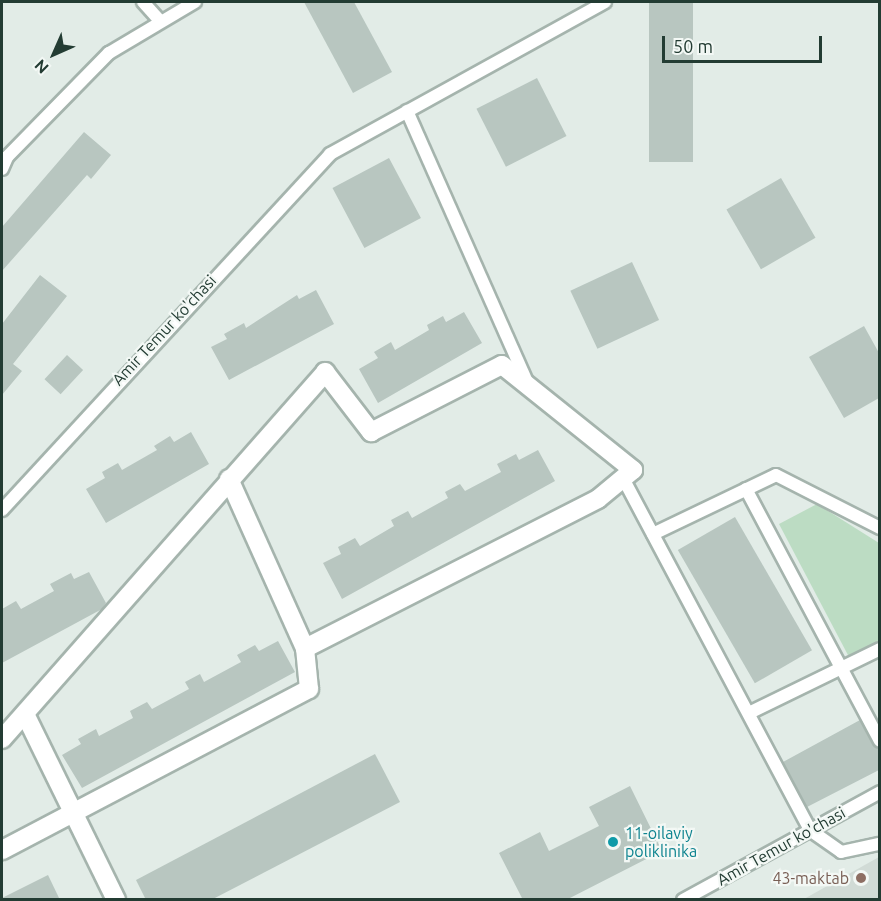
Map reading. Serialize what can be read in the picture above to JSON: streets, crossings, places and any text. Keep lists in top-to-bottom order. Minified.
{"streets":{"lane":["Amir Temur ko'chasi"]},"places":["11-oilaviy poliklinika","43-maktab"],"scale_bar":"50 m","north":"bottom left"}
